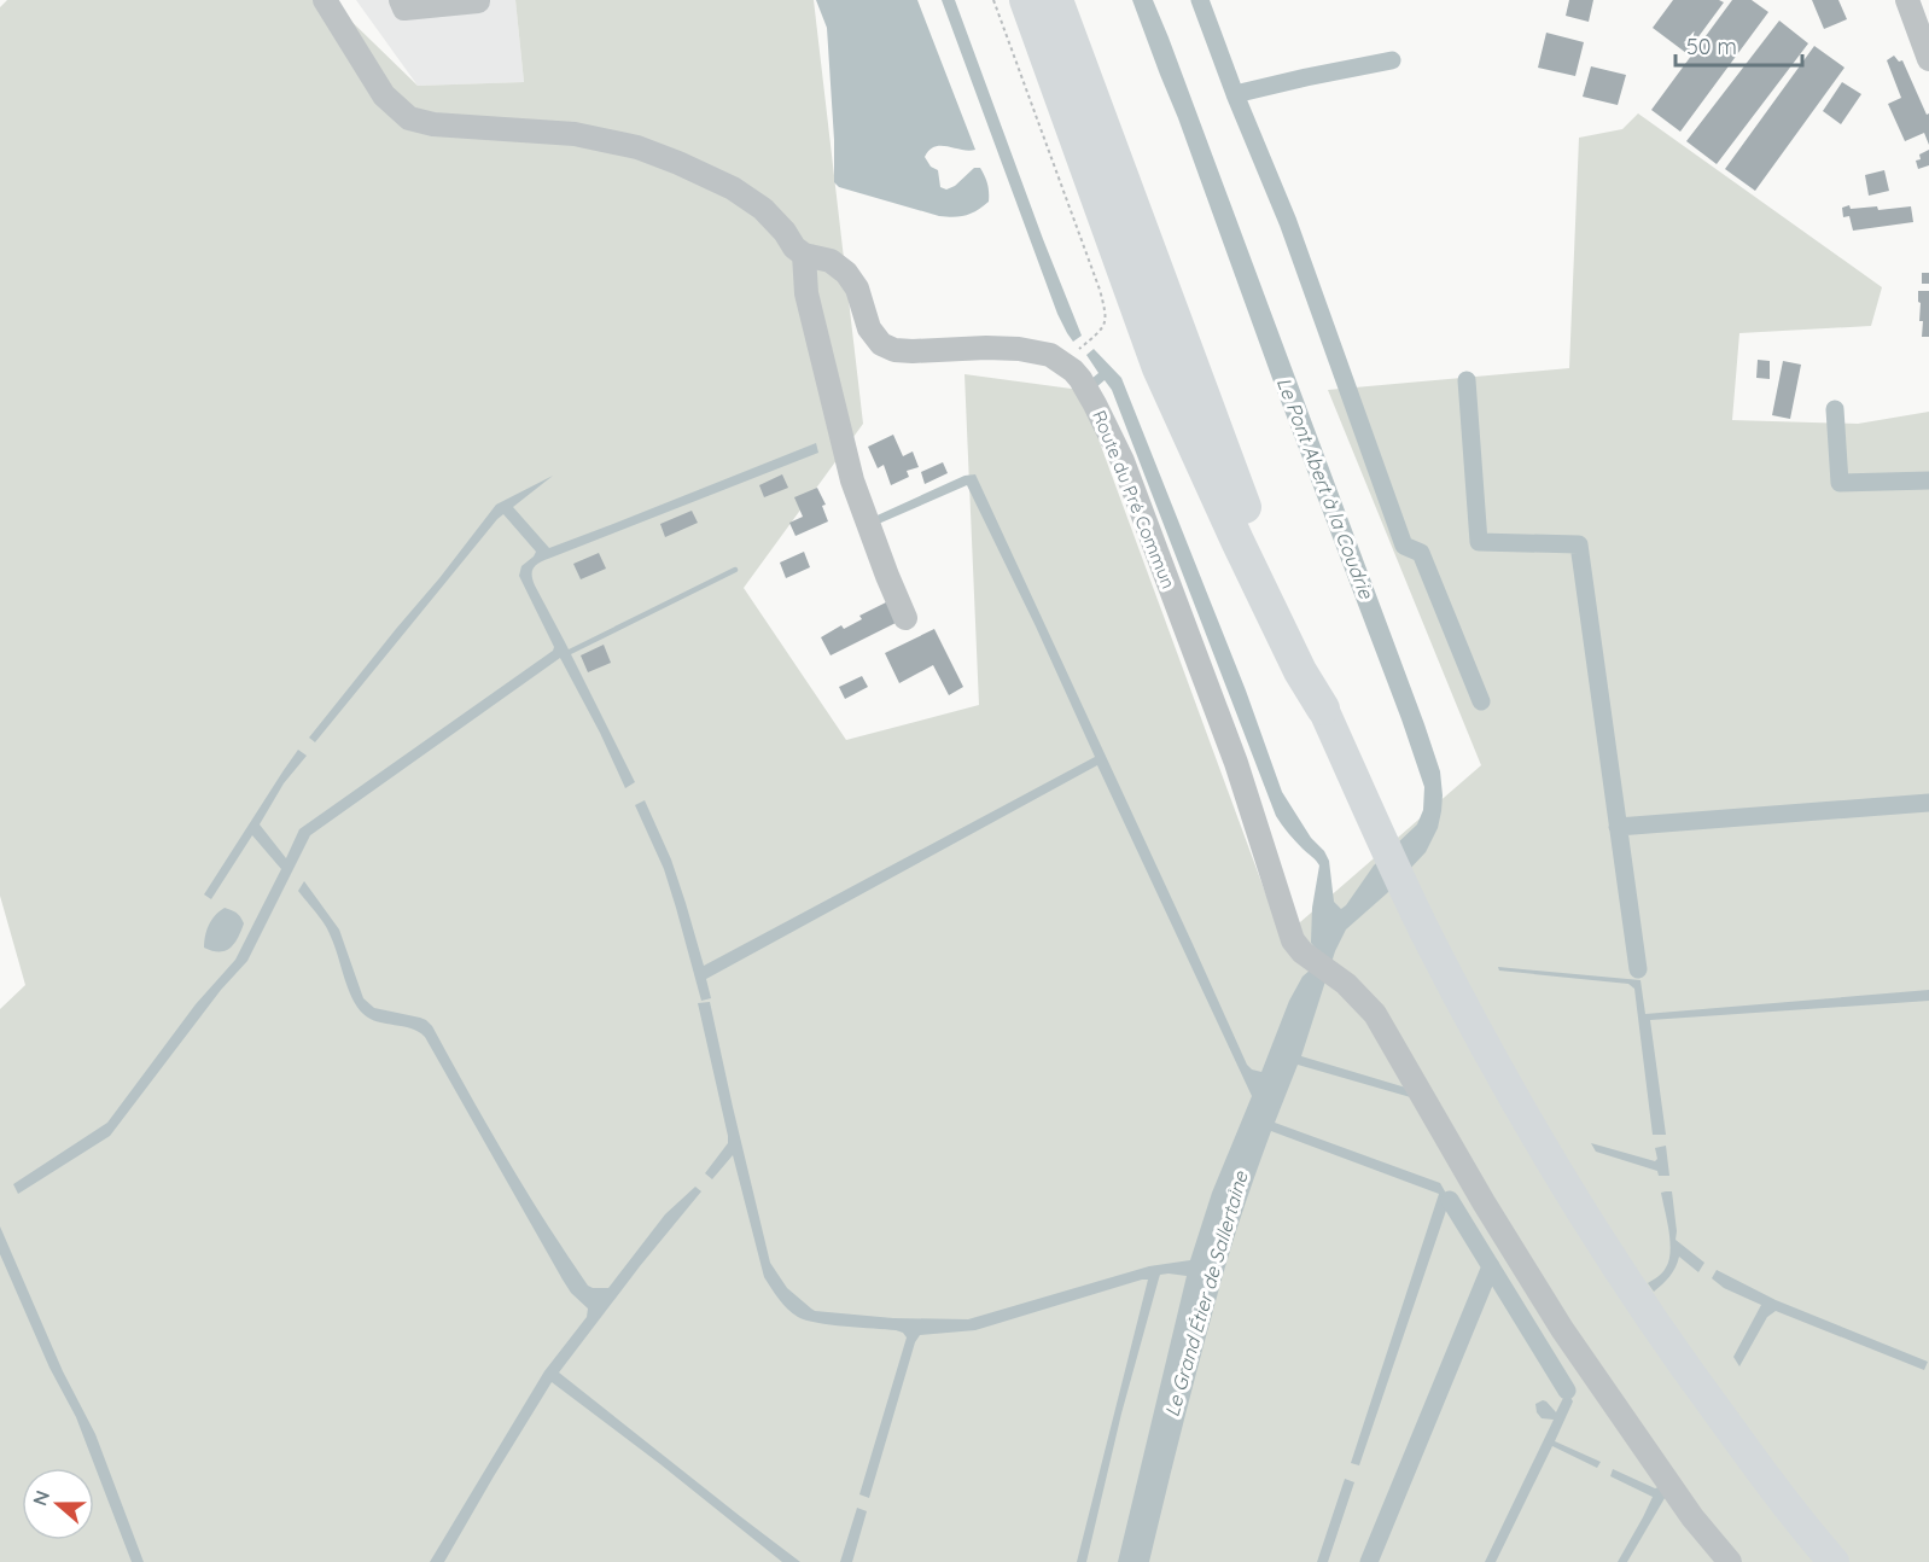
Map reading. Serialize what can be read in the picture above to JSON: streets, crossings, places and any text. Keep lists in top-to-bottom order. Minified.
{"streets":{"street":["Route du Pré Commun"]},"water":["Le Pont Abert à la Coudrie","Le Grand Étier de Sallertaine"],"scale_bar":"50 m","north":"left"}
